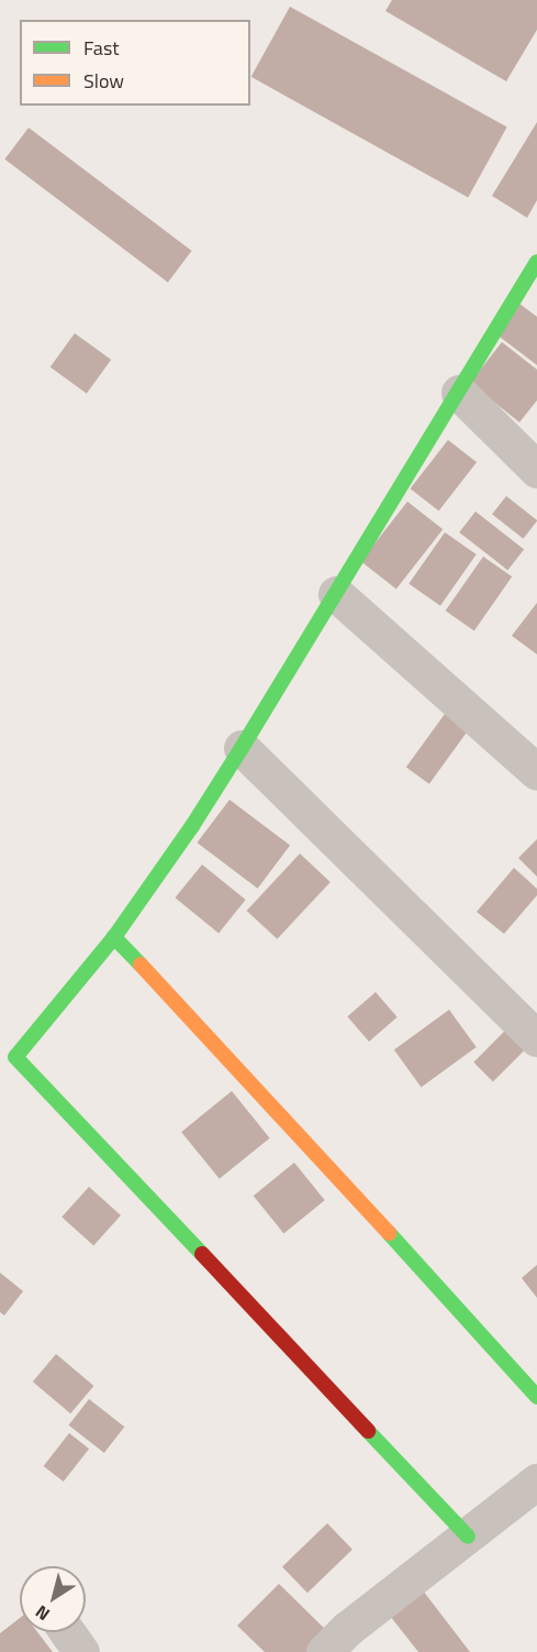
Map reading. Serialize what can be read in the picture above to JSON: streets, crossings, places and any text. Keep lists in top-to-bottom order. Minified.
{"legend":["Fast","Slow"],"north":"bottom left"}
